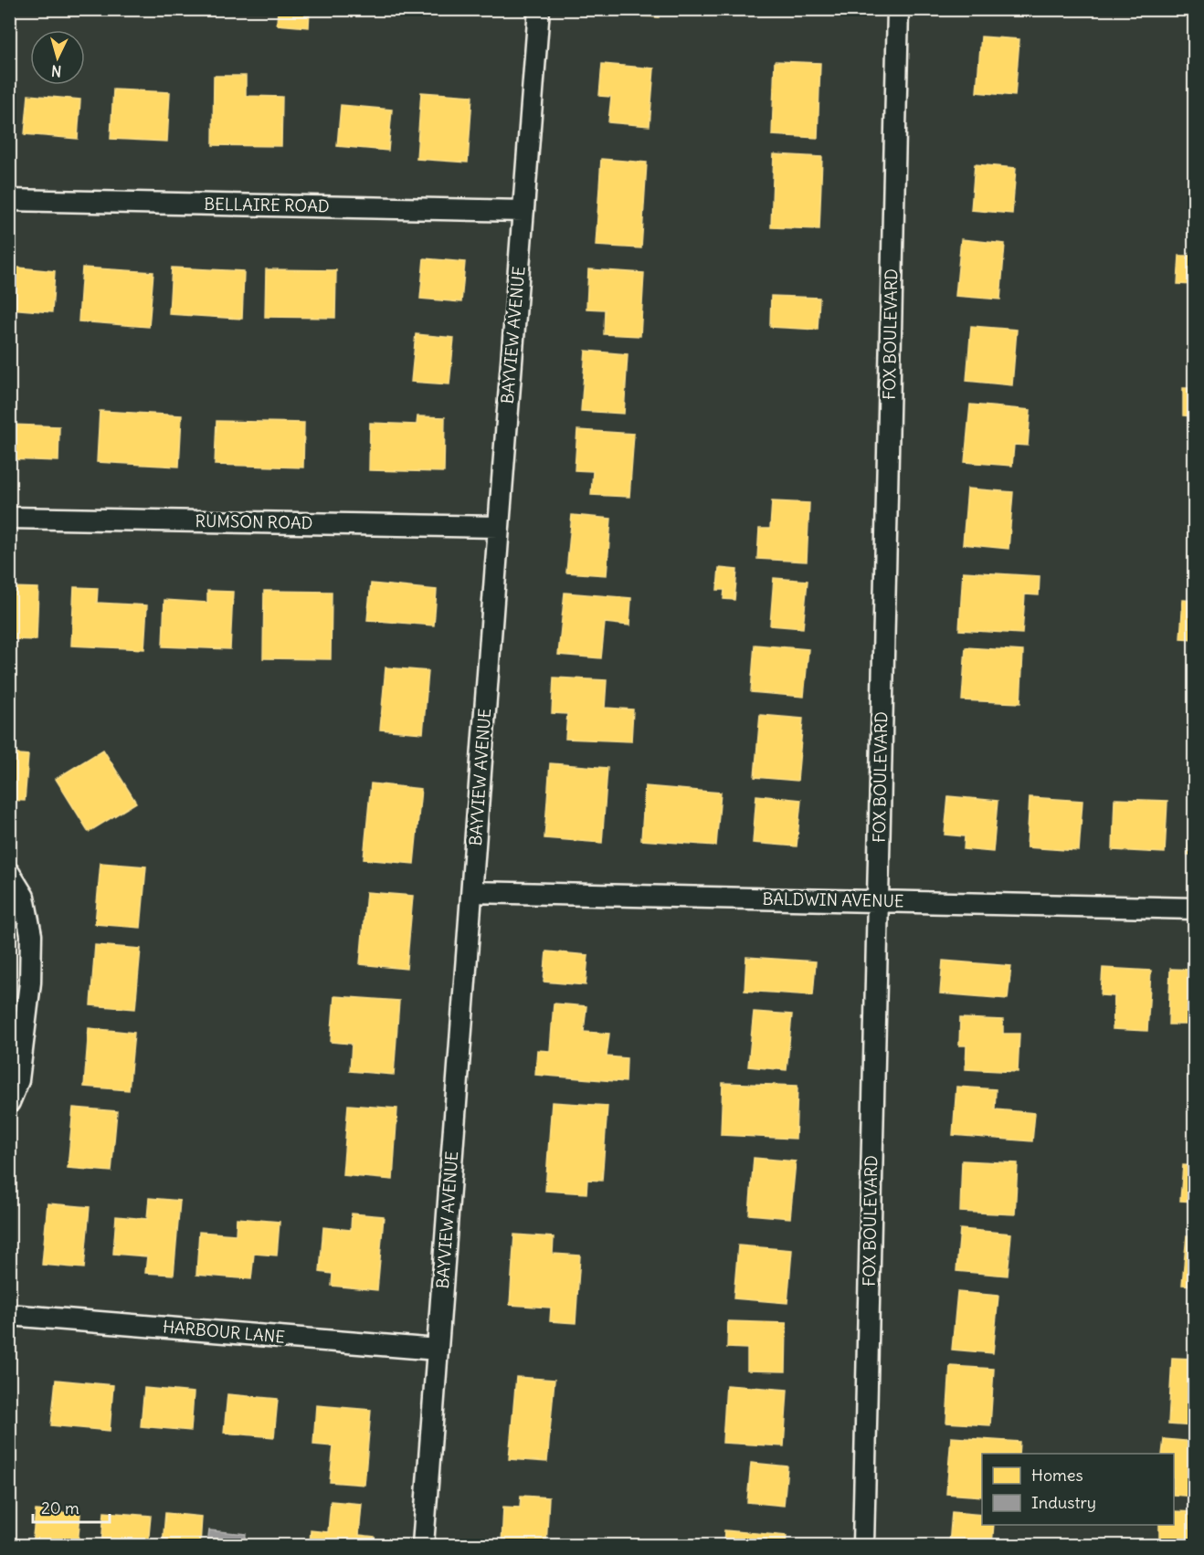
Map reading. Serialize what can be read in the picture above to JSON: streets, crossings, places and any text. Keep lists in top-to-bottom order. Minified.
{"streets":{"street":["BELLAIRE ROAD","FOX BOULEVARD","BAYVIEW AVENUE","RUMSON ROAD","BALDWIN AVENUE","HARBOUR LANE"]},"crossings":[["BELLAIRE ROAD","BAYVIEW AVENUE"],["FOX BOULEVARD","BALDWIN AVENUE"],["BAYVIEW AVENUE","RUMSON ROAD"],["BAYVIEW AVENUE","BALDWIN AVENUE"],["BAYVIEW AVENUE","HARBOUR LANE"]],"legend":["Homes","Industry"],"scale_bar":"20 m","north":"bottom"}
